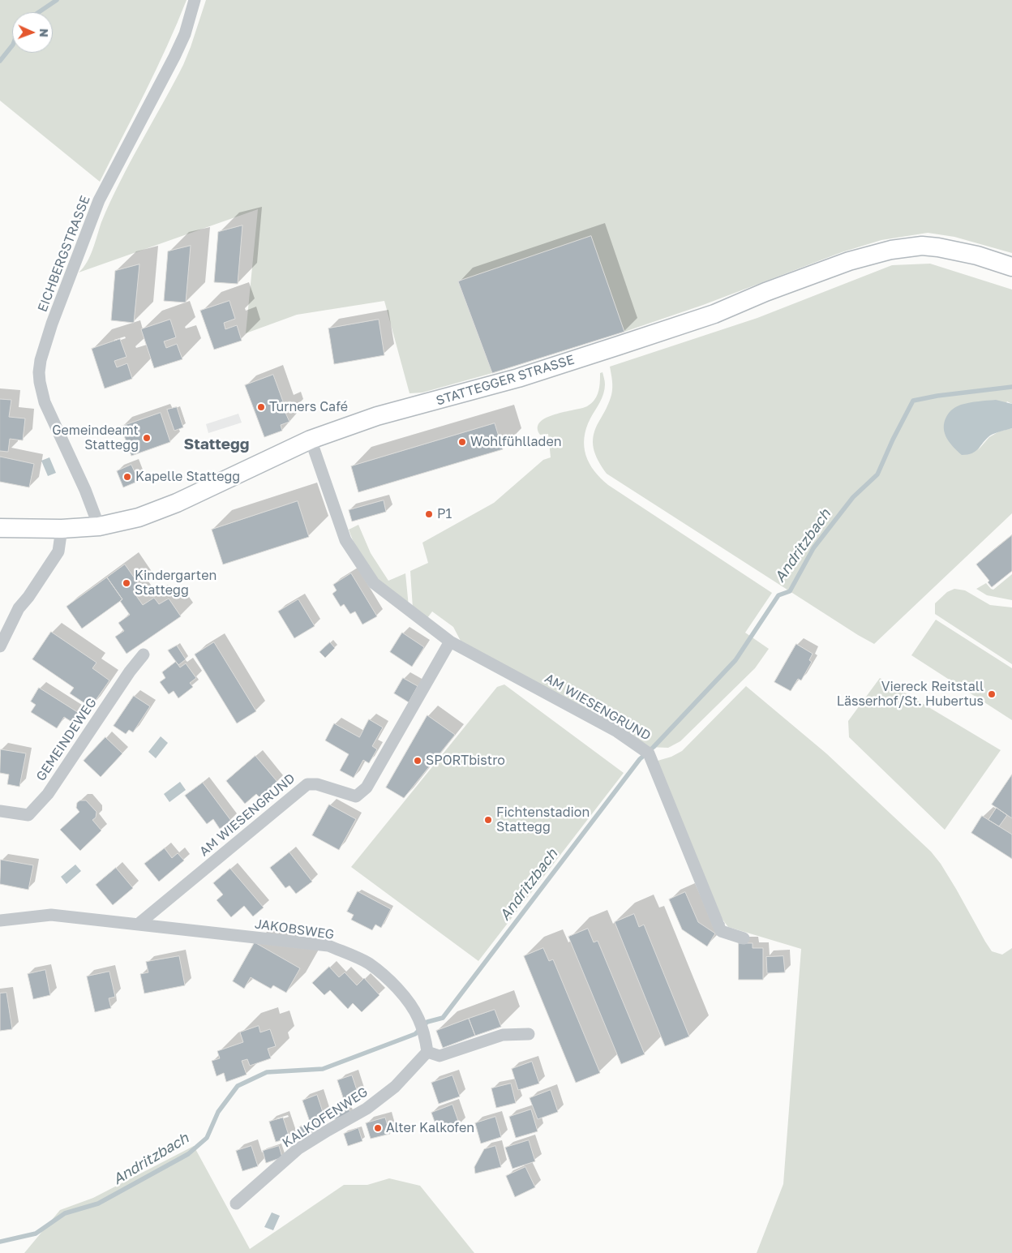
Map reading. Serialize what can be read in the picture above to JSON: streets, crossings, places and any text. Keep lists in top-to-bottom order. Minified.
{"streets":{"main road":["STATTEGGER STRASSE"],"street":["EICHBERGSTRASSE","AM WIESENGRUND","GEMEINDEWEG","JAKOBSWEG","KALKOFENWEG"]},"crossings":[["EICHBERGSTRASSE","STATTEGGER STRASSE"],["STATTEGGER STRASSE","AM WIESENGRUND"],["AM WIESENGRUND","JAKOBSWEG"],["JAKOBSWEG","KALKOFENWEG"]],"districts":["Stattegg"],"water":["Andritzbach"],"places":["Turners Café","Gemeindeamt Stattegg","Wohlfühlladen","Kapelle Stattegg","P1","Kindergarten Stattegg","Viereck Reitstall Lässerhof/St. Hubertus","SPORTbistro","Fichtenstadion Stattegg","Alter Kalkofen"],"north":"right"}
